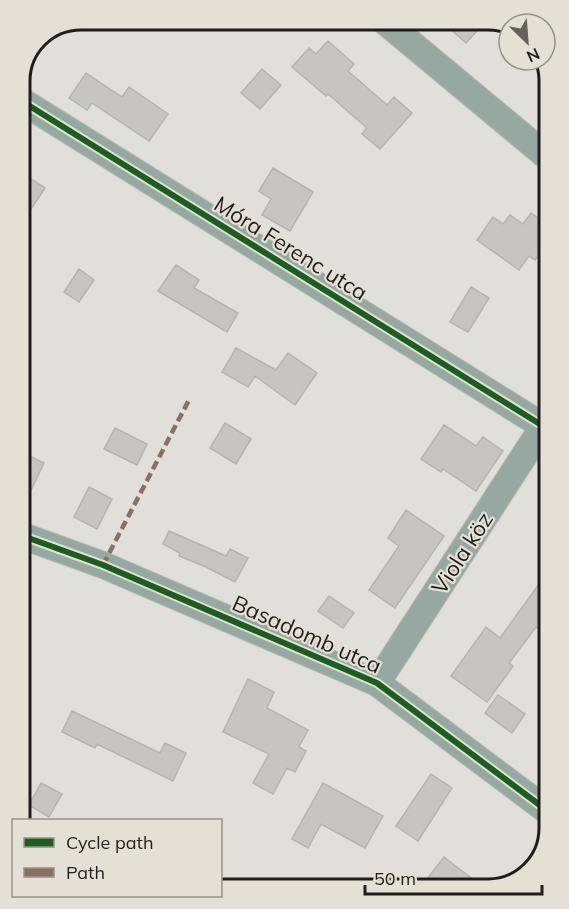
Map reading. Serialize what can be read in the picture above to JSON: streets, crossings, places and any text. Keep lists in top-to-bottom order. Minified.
{"streets":{"street":["Móra Ferenc utca","Viola köz","Basadomb utca"]},"crossings":[["Viola köz","Basadomb utca"]],"legend":["Cycle path","Path"],"scale_bar":"50 m","north":"bottom right"}
